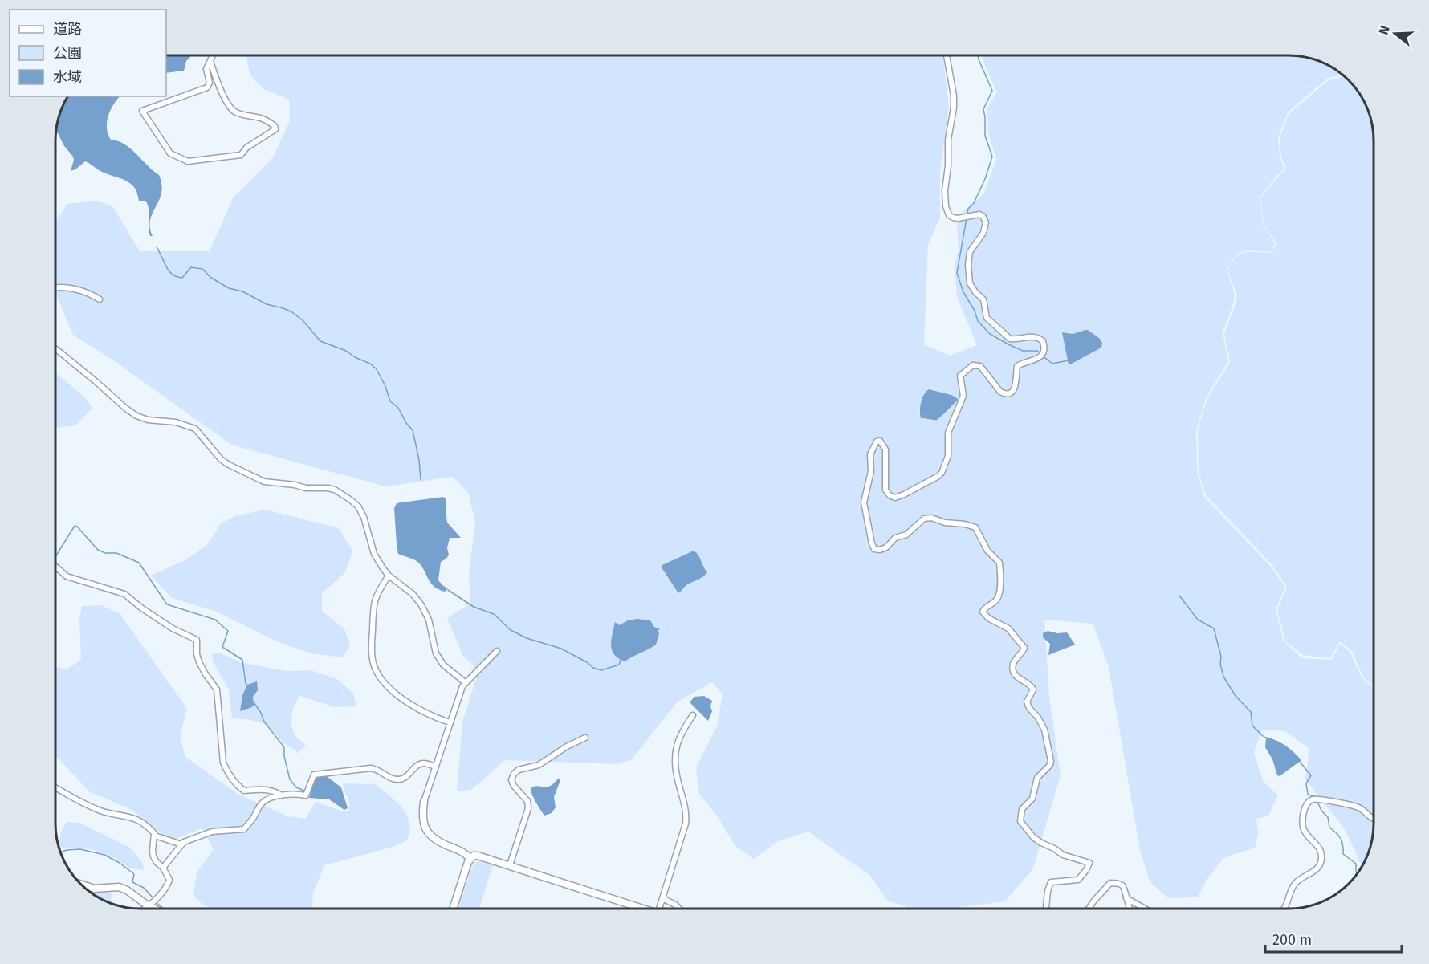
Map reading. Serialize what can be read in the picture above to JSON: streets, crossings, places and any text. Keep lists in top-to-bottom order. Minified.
{"legend":["道路","公園","水域"],"scale_bar":"200 m","north":"left"}
